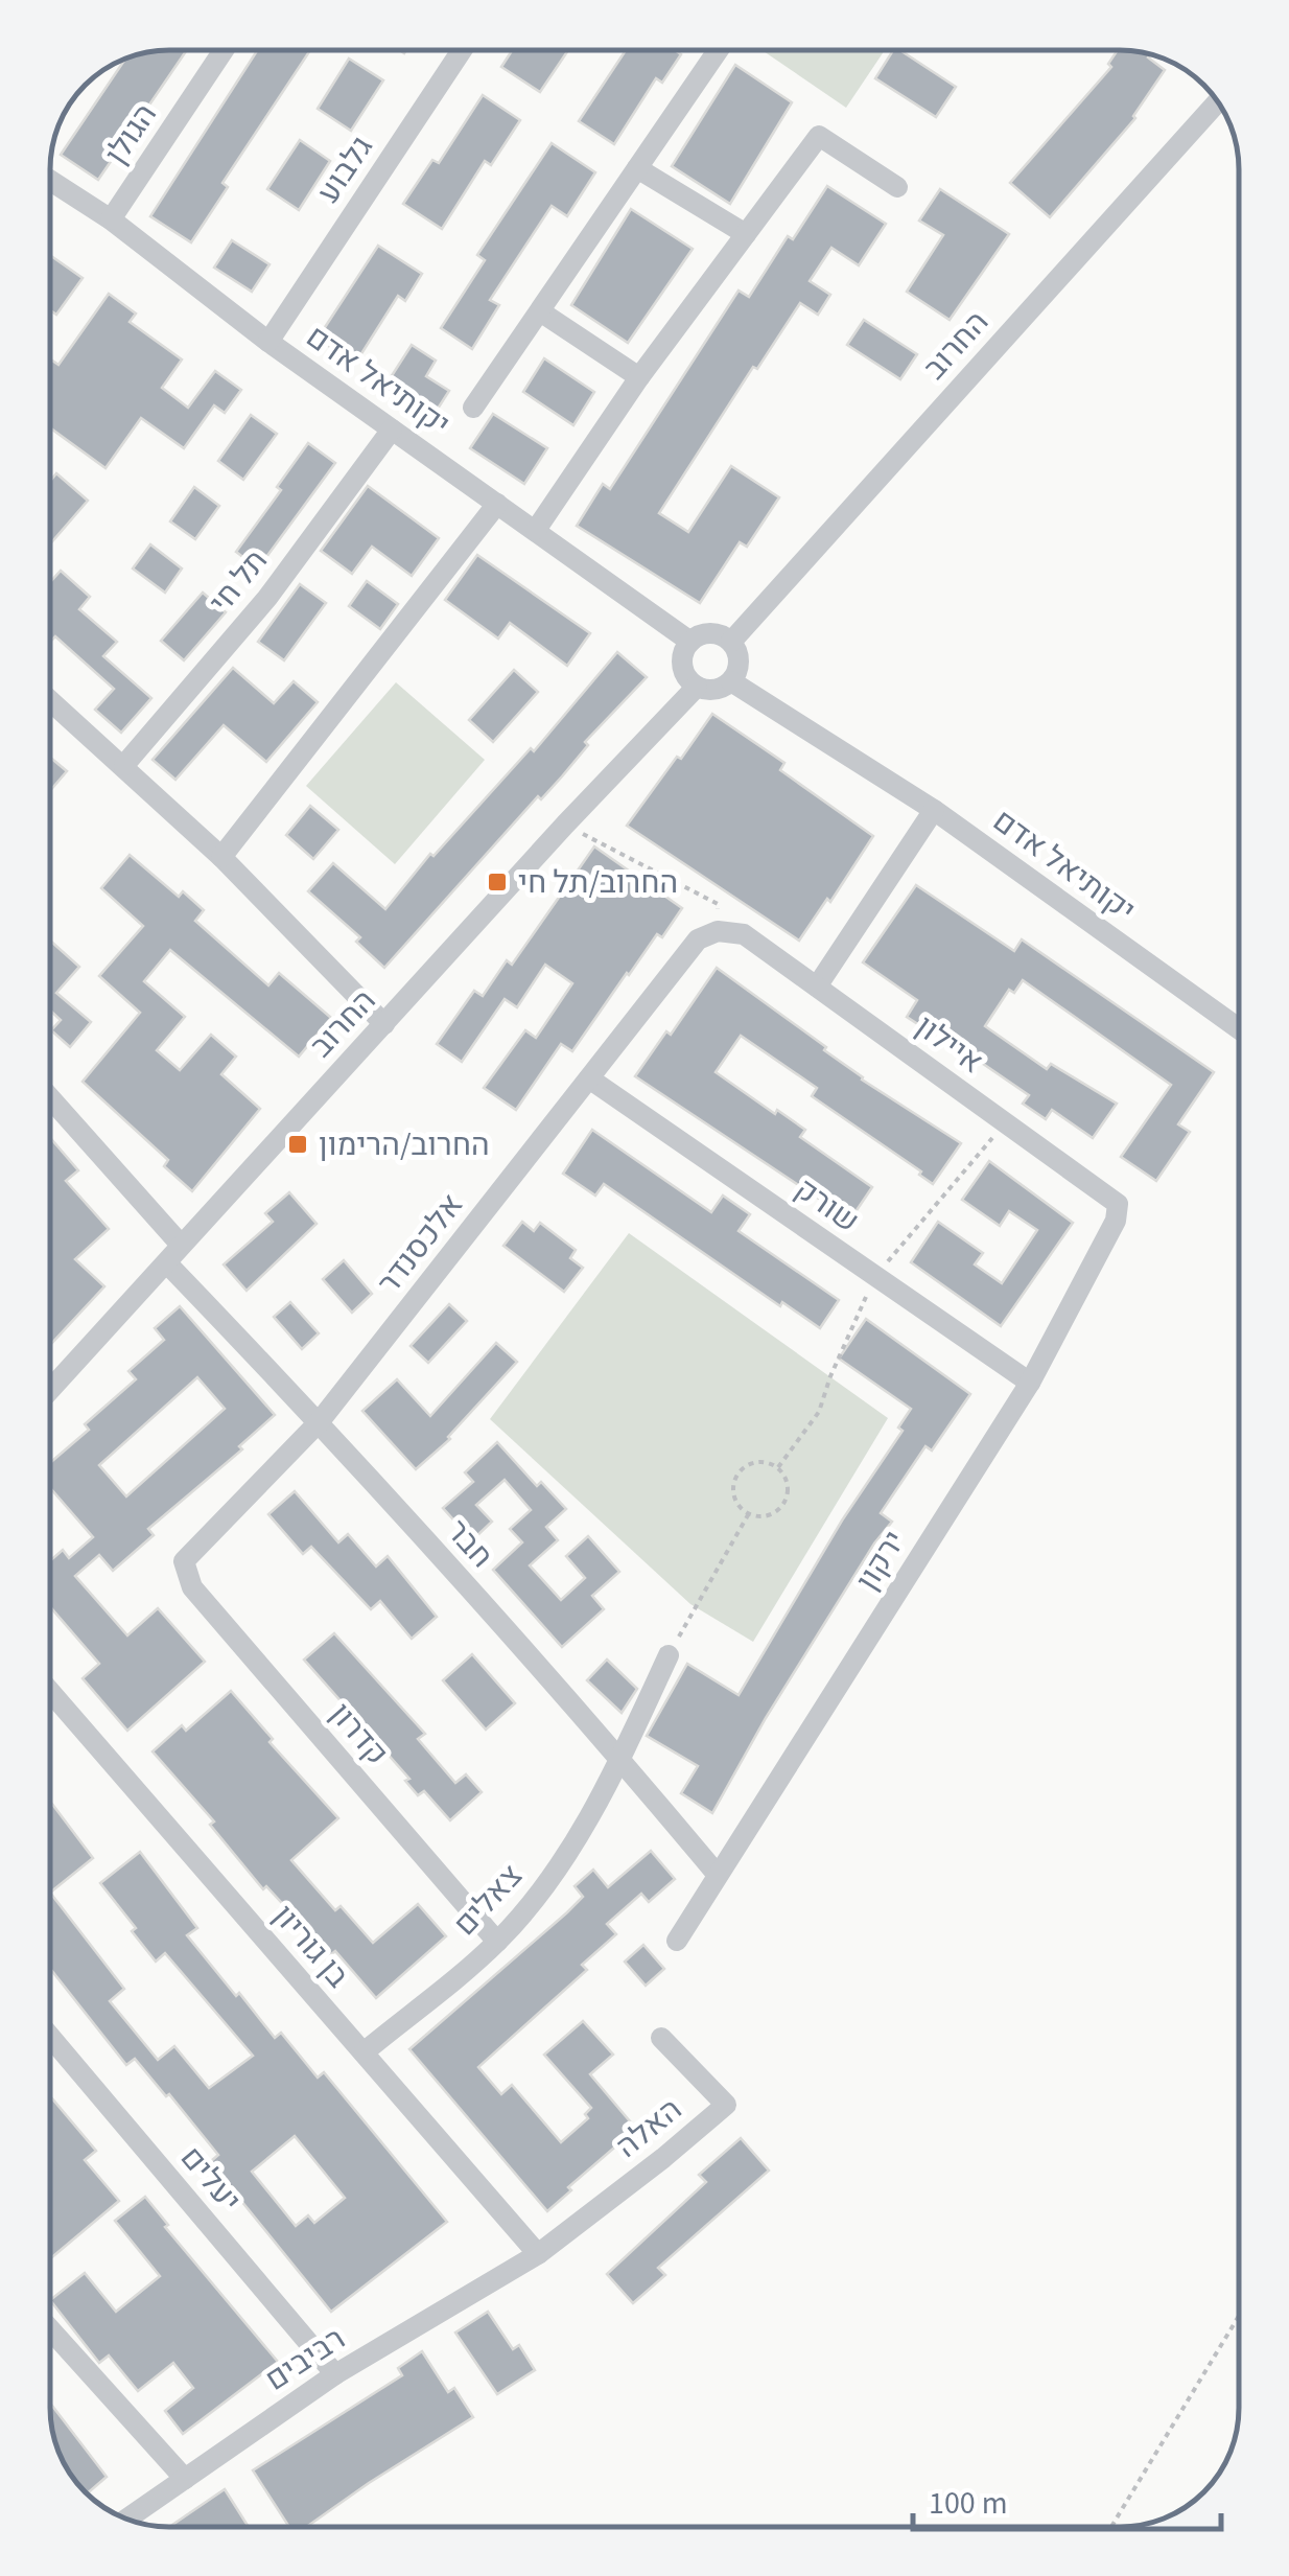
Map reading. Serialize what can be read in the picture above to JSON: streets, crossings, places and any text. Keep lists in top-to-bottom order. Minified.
{"streets":{"street":["הגולן","גלבוע","החרוב","יקותיאל אדם","תל חי","איילון","שורק","אלכסנדר","חבר","ירקון","קדרון","צאלים","בן גוריון","האלה","יעלים","רביבים"]},"crossings":[["הגולן","יקותיאל אדם"],["גלבוע","יקותיאל אדם"],["החרוב","יקותיאל אדם"],["החרוב","חבר"],["יקותיאל אדם","תל חי"],["איילון","אלכסנדר"],["איילון","ירקון"],["שורק","אלכסנדר"],["שורק","ירקון"],["אלכסנדר","חבר"],["אלכסנדר","קדרון"],["חבר","ירקון"],["חבר","צאלים"],["קדרון","צאלים"],["צאלים","בן גוריון"],["בן גוריון","האלה"],["בן גוריון","רביבים"],["האלה","רביבים"],["יעלים","רביבים"]],"places":{"transit":["החרוב/תל חי","החרוב/הרימון"]},"scale_bar":"100 m"}
